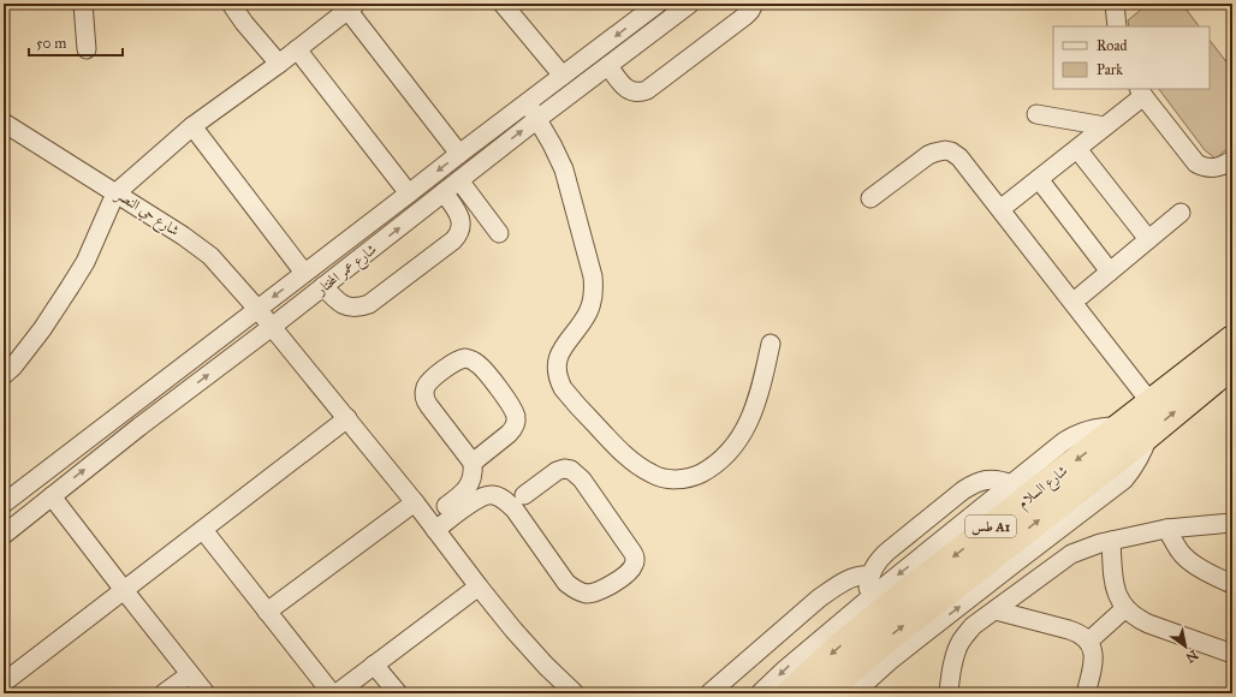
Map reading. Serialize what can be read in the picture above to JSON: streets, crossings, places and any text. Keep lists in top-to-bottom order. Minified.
{"streets":{"highway":["شارع السلام","طس A1"],"street":["شارع حي النصر","شارع عمر المختار"]},"crossings":[["شارع حي النصر","شارع عمر المختار"]],"legend":["Road","Park"],"scale_bar":"50 m","north":"bottom right"}
